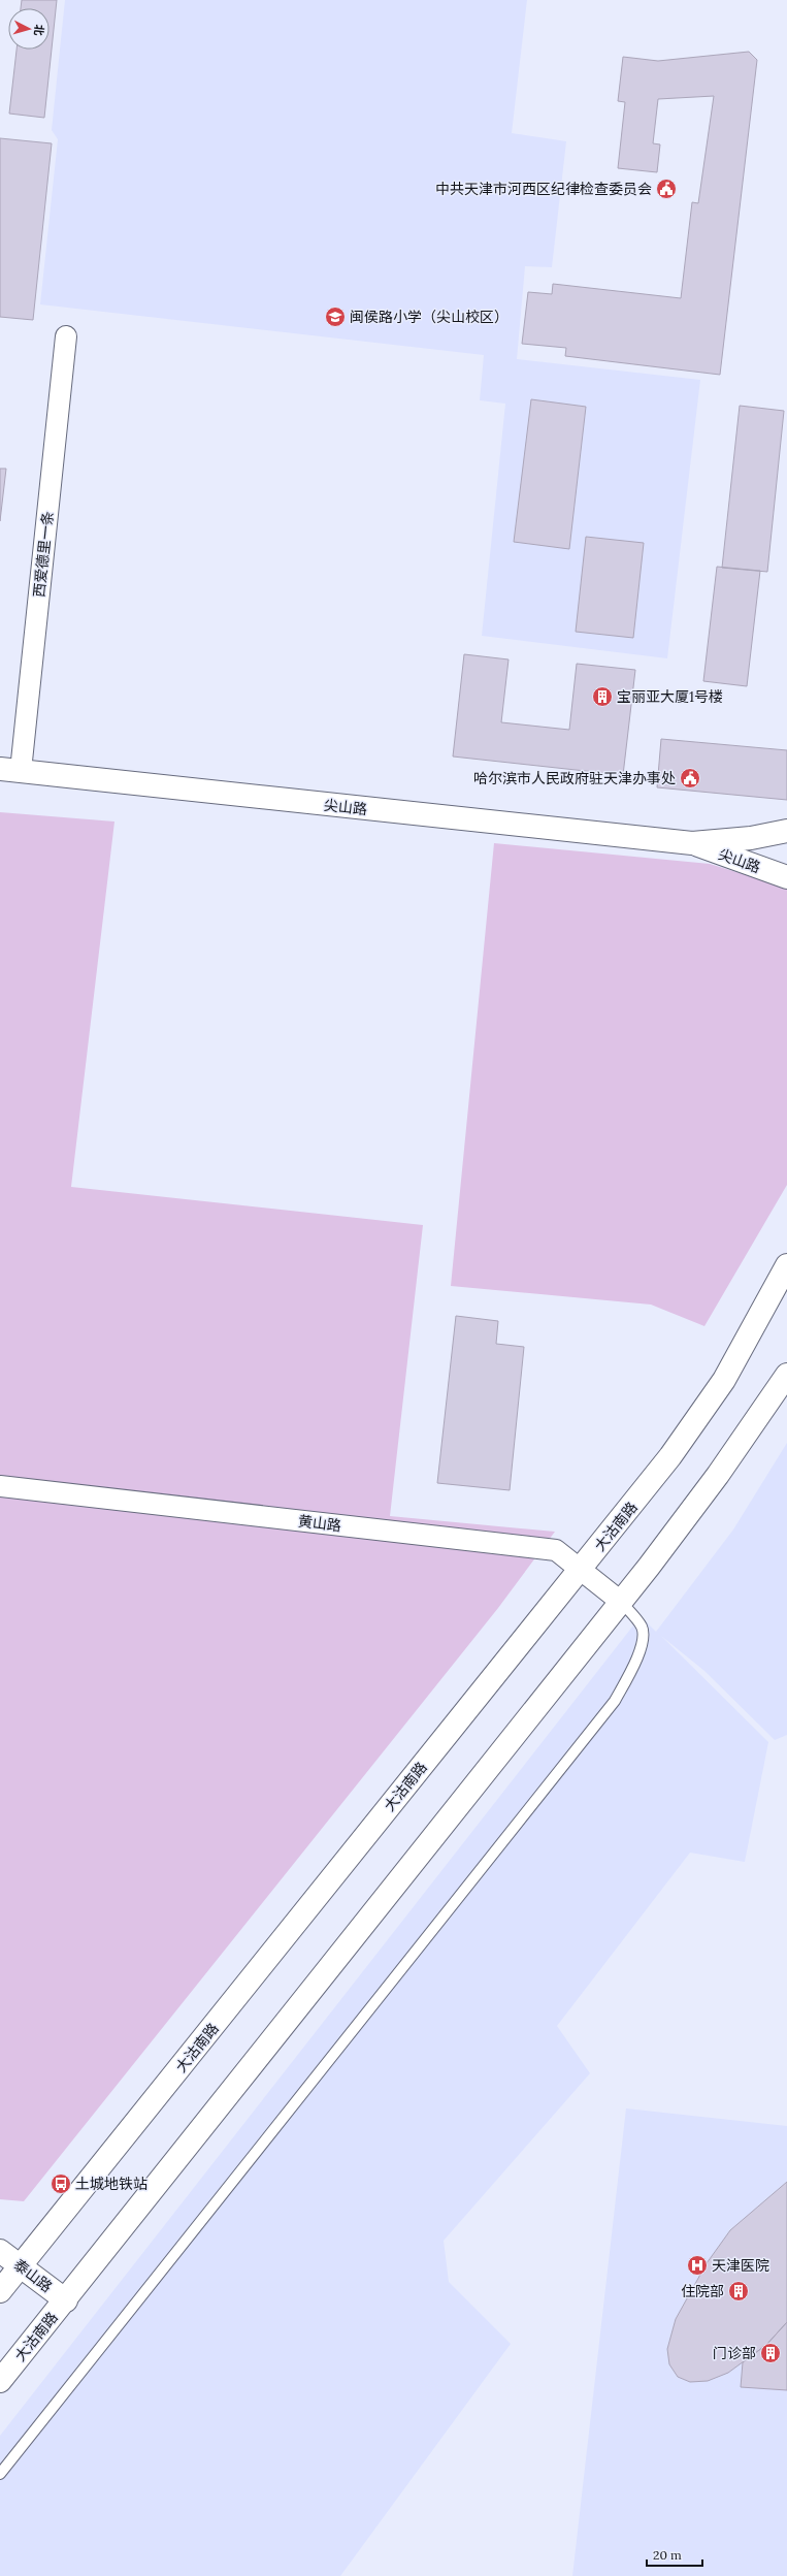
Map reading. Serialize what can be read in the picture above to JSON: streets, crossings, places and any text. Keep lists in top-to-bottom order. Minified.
{"streets":{"main road":["尖山路","大沽南路","泰山路"],"street":["西爱德里一条","黄山路"]},"crossings":[["西爱德里一条","尖山路"],["黄山路","大沽南路"],["大沽南路","泰山路"]],"places":{"public building":["中共天津市河西区纪律检查委员会","哈尔滨市人民政府驻天津办事处"],"school or university":["闽侯路小学（尖山校区）"],"building":["宝丽亚大厦1号楼","住院部","门诊部"],"bus stop":["土城地铁站"],"hospital":["天津医院"]},"scale_bar":"20 m","north":"right"}
